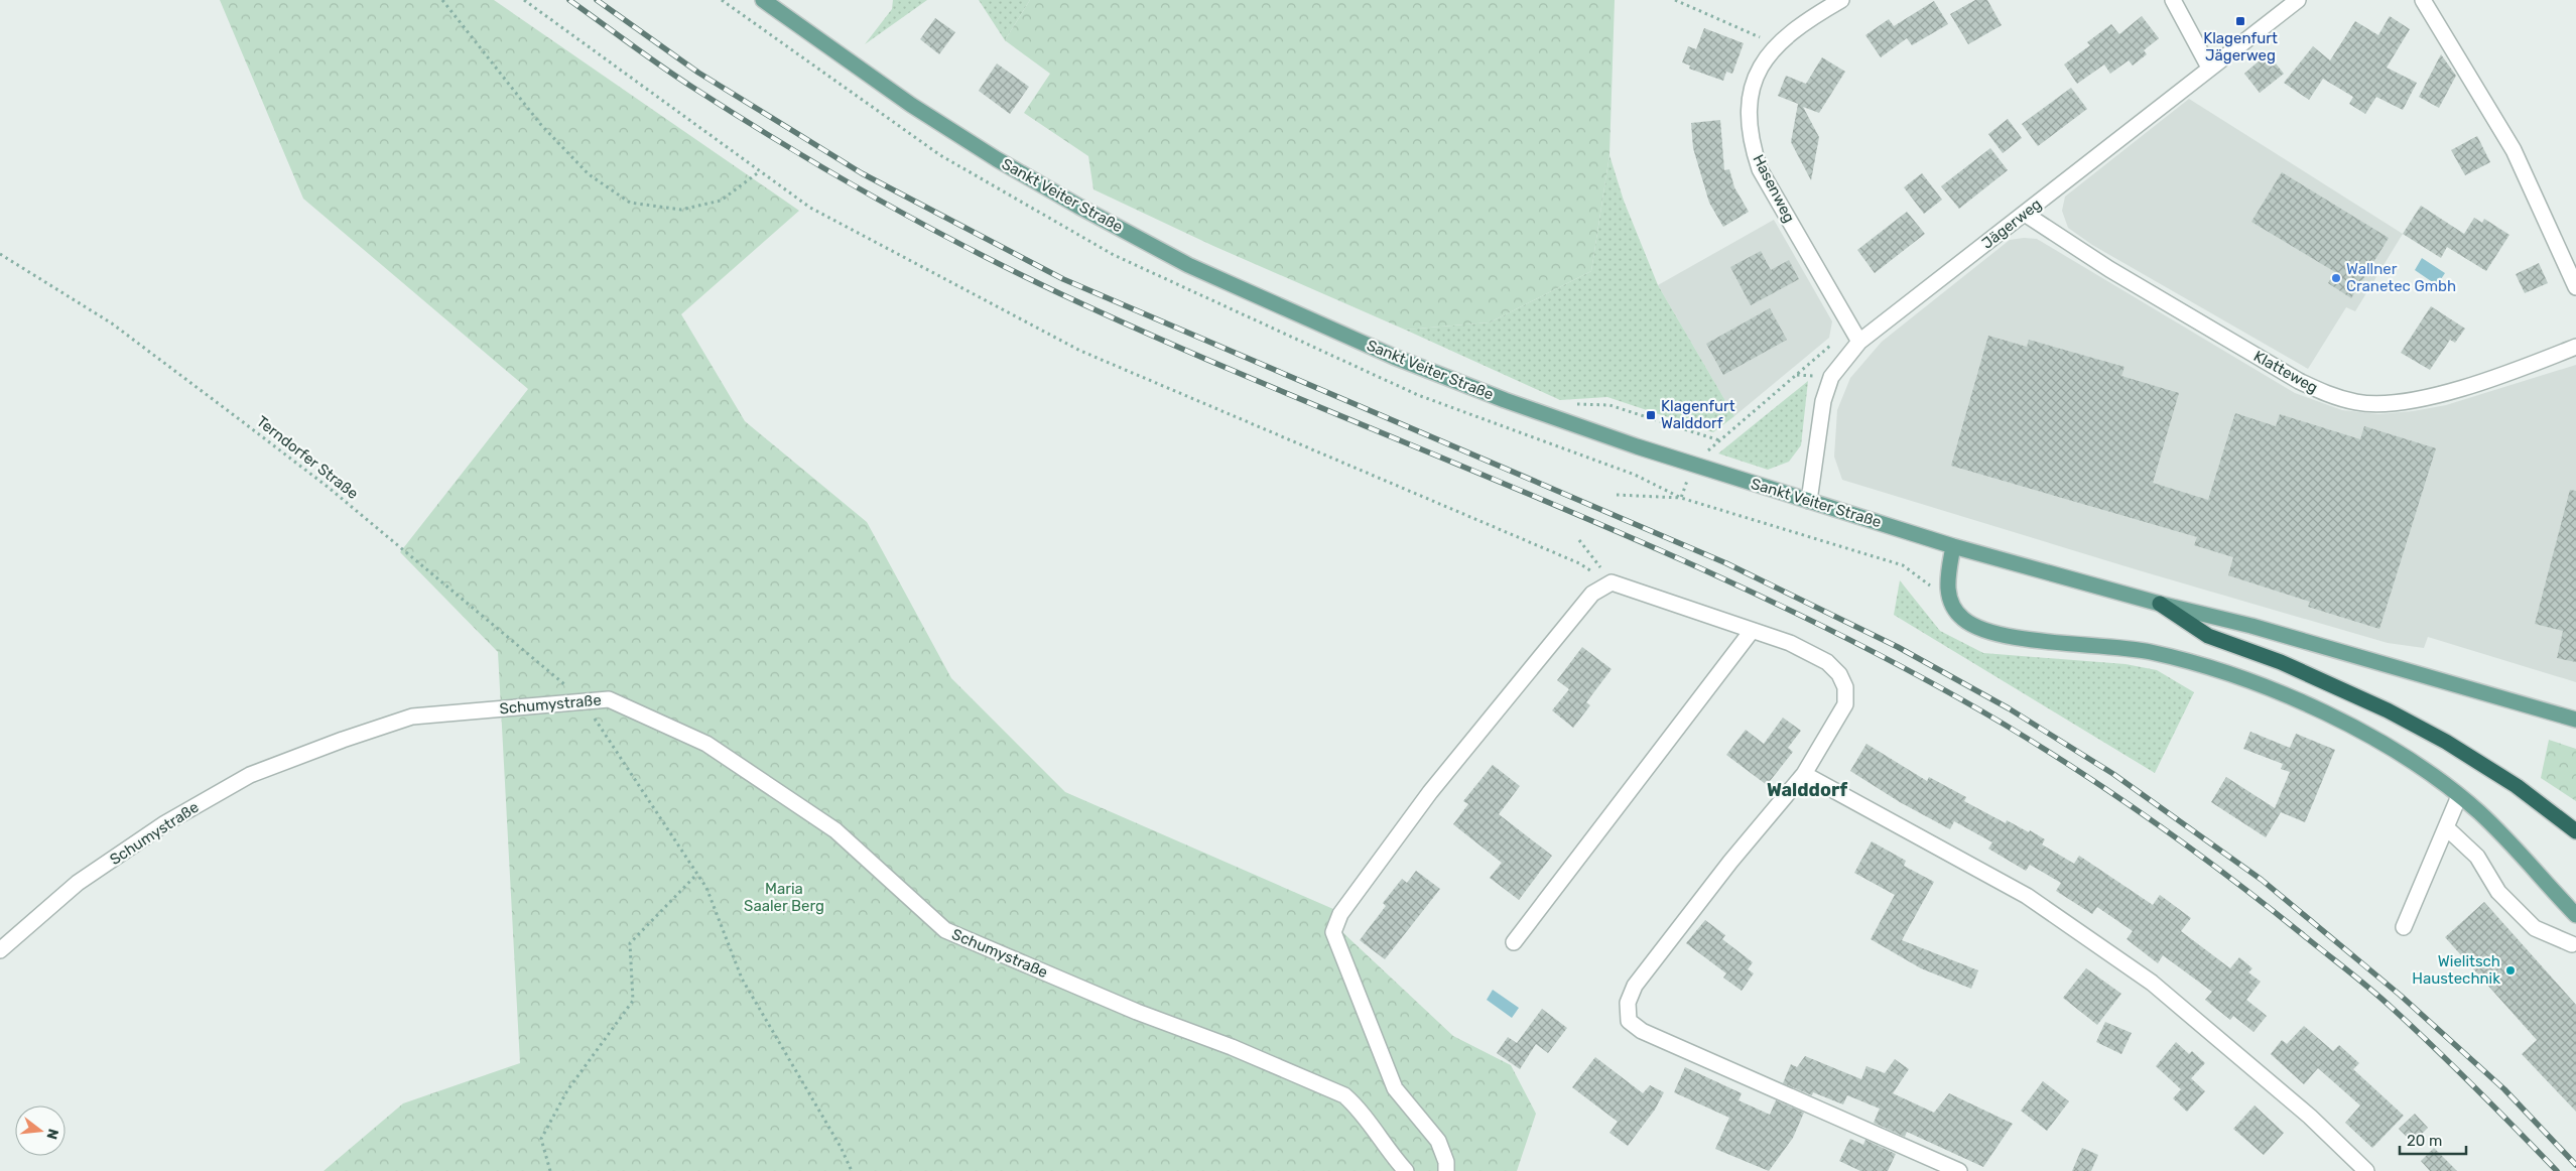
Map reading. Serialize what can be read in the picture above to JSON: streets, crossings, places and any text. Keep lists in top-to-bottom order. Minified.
{"streets":{"main road":["Sankt Veiter Straße"],"street":["Hasenweg","Jägerweg","Klatteweg","Schumystraße"],"path":["Terndorfer Straße"]},"crossings":[["Hasenweg","Jägerweg"],["Sankt Veiter Straße","Jägerweg"],["Jägerweg","Klatteweg"],["Terndorfer Straße","Schumystraße"]],"districts":["Walddorf"],"parks":["Maria Saaler Berg"],"places":{"transit":["Klagenfurt Jägerweg","Klagenfurt Walddorf"],"other":["Wallner Cranetec Gmbh","Wielitsch Haustechnik"]},"scale_bar":"20 m","north":"right"}
